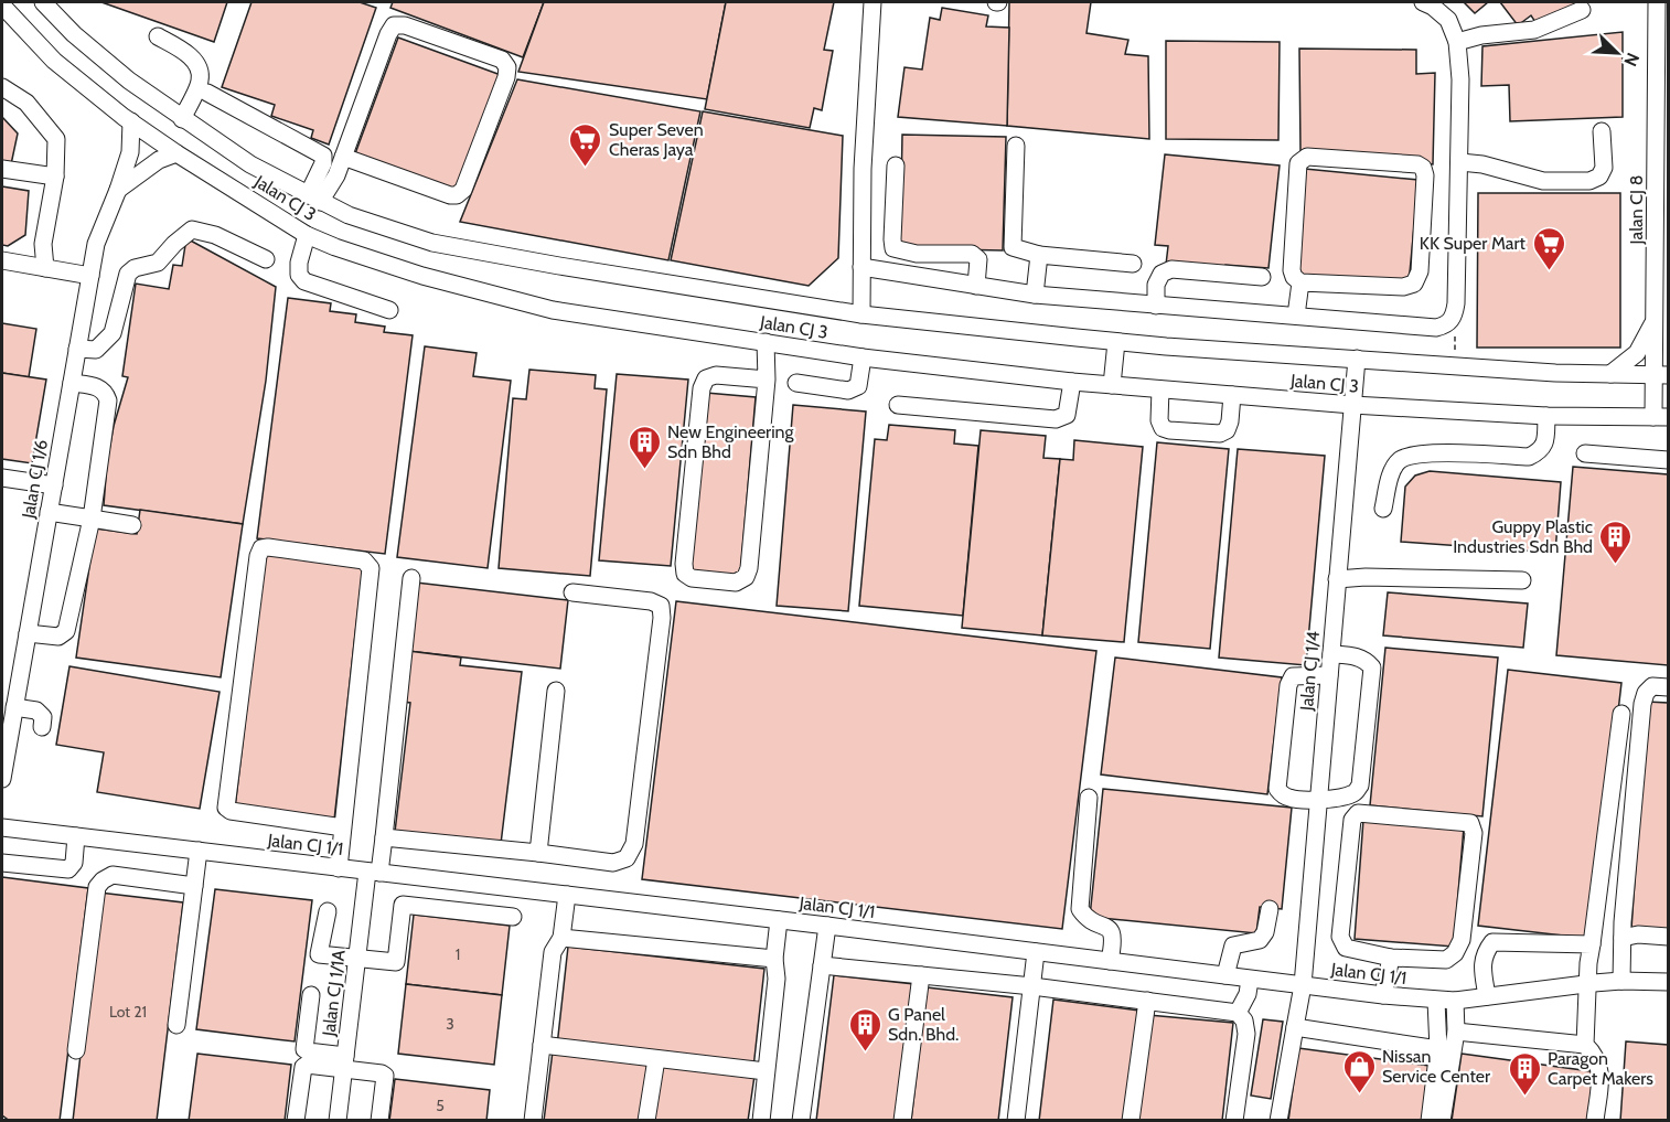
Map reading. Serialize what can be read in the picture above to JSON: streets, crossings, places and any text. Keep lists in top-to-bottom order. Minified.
{"streets":{"street":["Jalan CJ 3","Jalan CJ 8","Jalan CJ 1/6","Jalan CJ 1/4","Jalan CJ 1/1","Jalan CJ 1/1A"]},"crossings":[["Jalan CJ 3","Jalan CJ 8"],["Jalan CJ 3","Jalan CJ 1/6"],["Jalan CJ 3","Jalan CJ 1/4"],["Jalan CJ 1/4","Jalan CJ 1/1"],["Jalan CJ 1/1","Jalan CJ 1/1A"]],"places":{"supermarket":["Super Seven Cheras Jaya","KK Super Mart"],"building":["New Engineering Sdn Bhd","Guppy Plastic Industries Sdn Bhd","G Panel Sdn. Bhd.","Paragon Carpet Makers"],"shop":["Nissan Service Center"]},"house_numbers":["1","Lot 21","3","5"],"north":"bottom right"}
